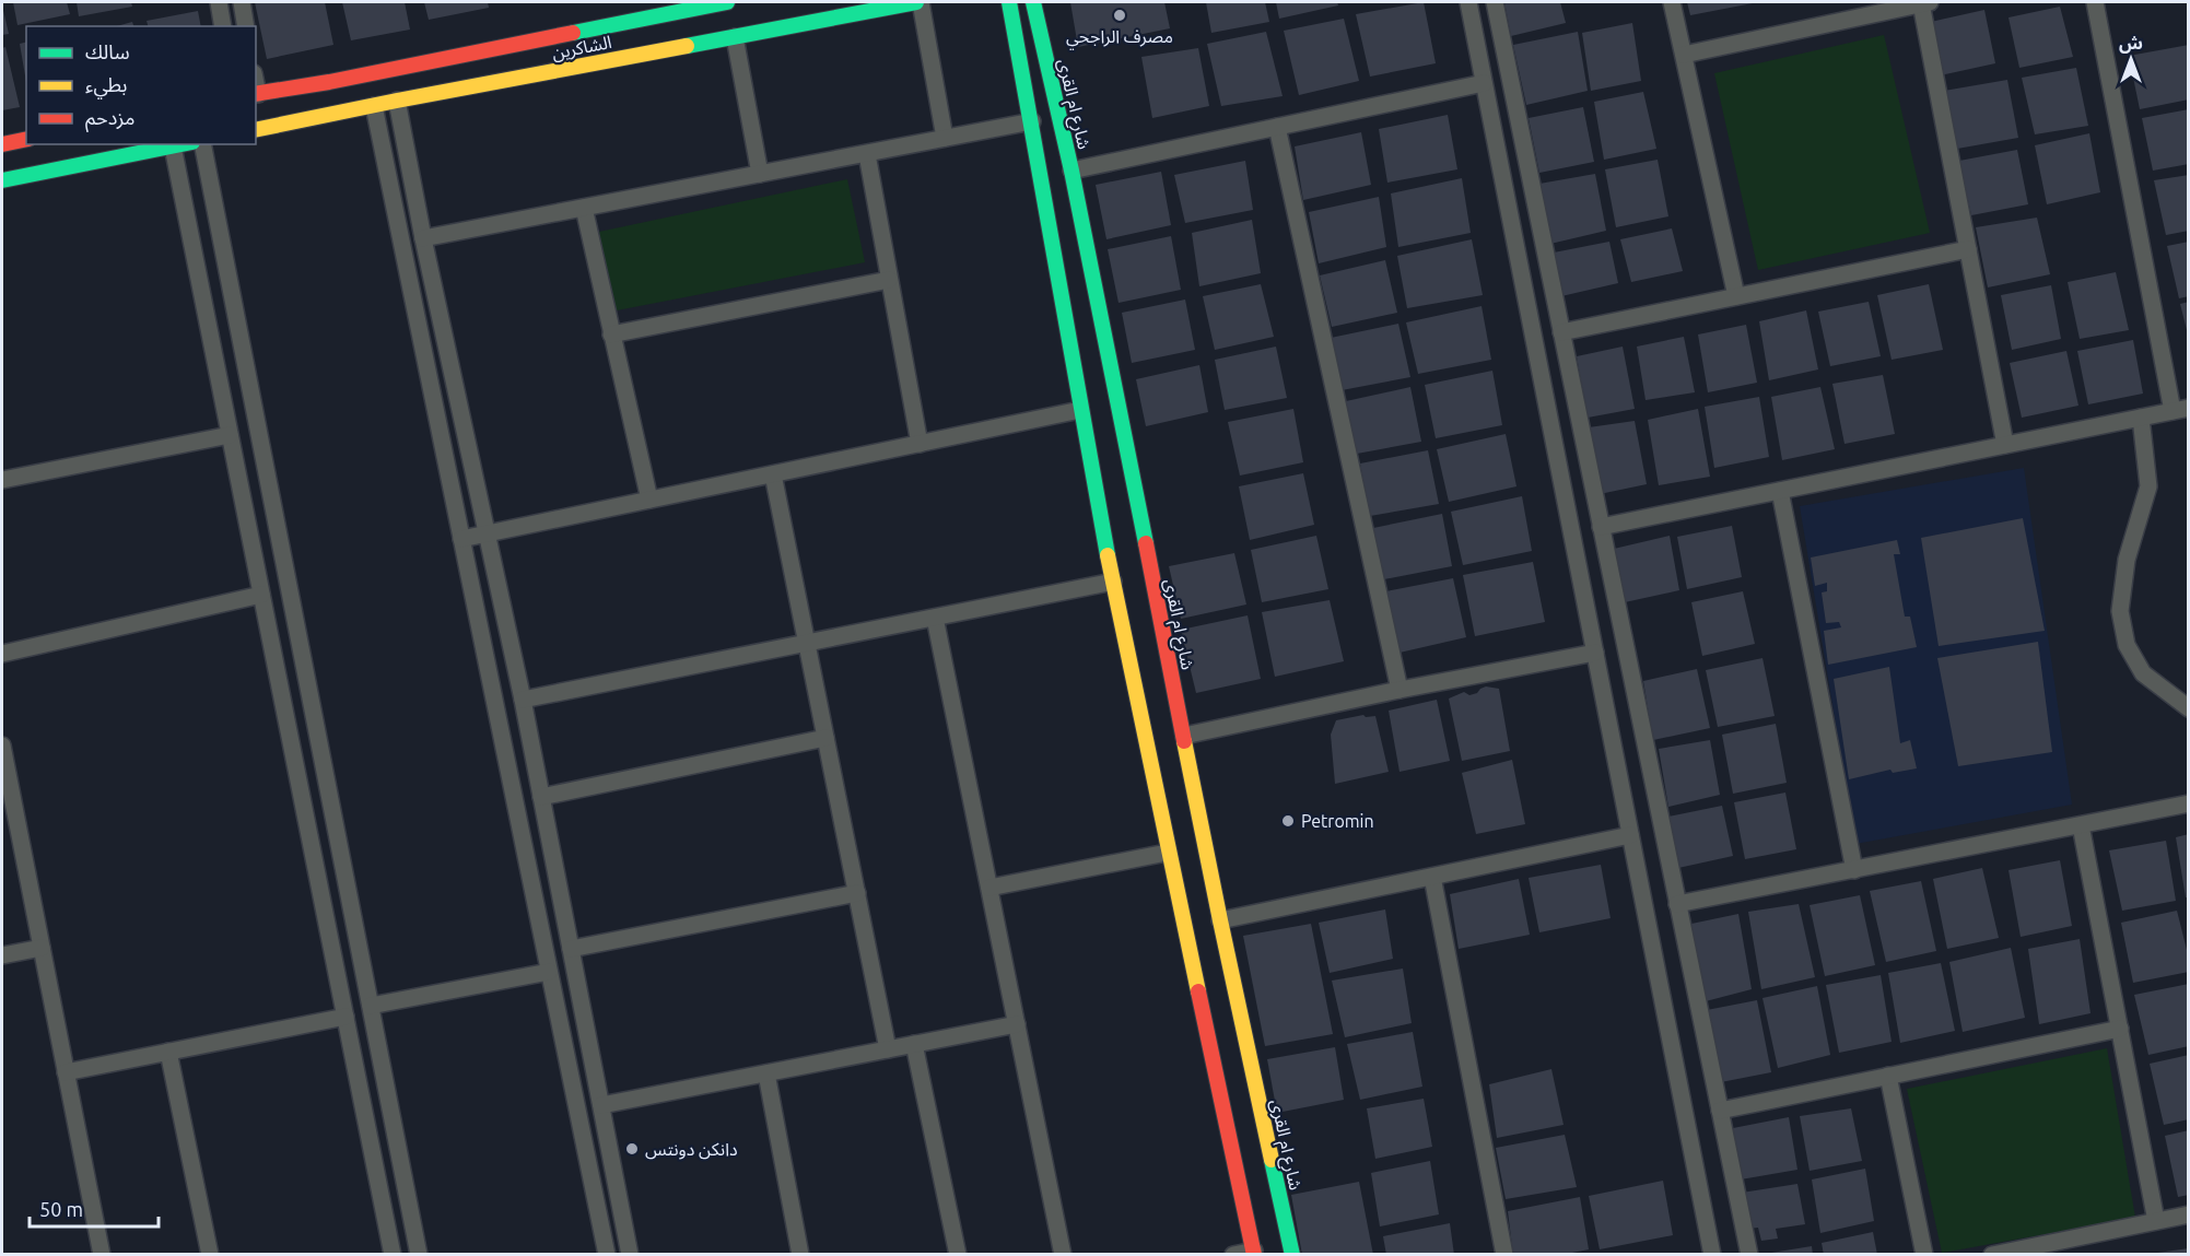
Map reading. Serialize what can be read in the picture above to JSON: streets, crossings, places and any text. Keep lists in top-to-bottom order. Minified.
{"streets":{"main road":["الشاكرين","شارع ام القرى"]},"places":["مصرف الراجحي","Petromin","دانكن دونتس"],"legend":["سالك","بطيء","مزدحم"],"scale_bar":"50 m","north":"top"}
